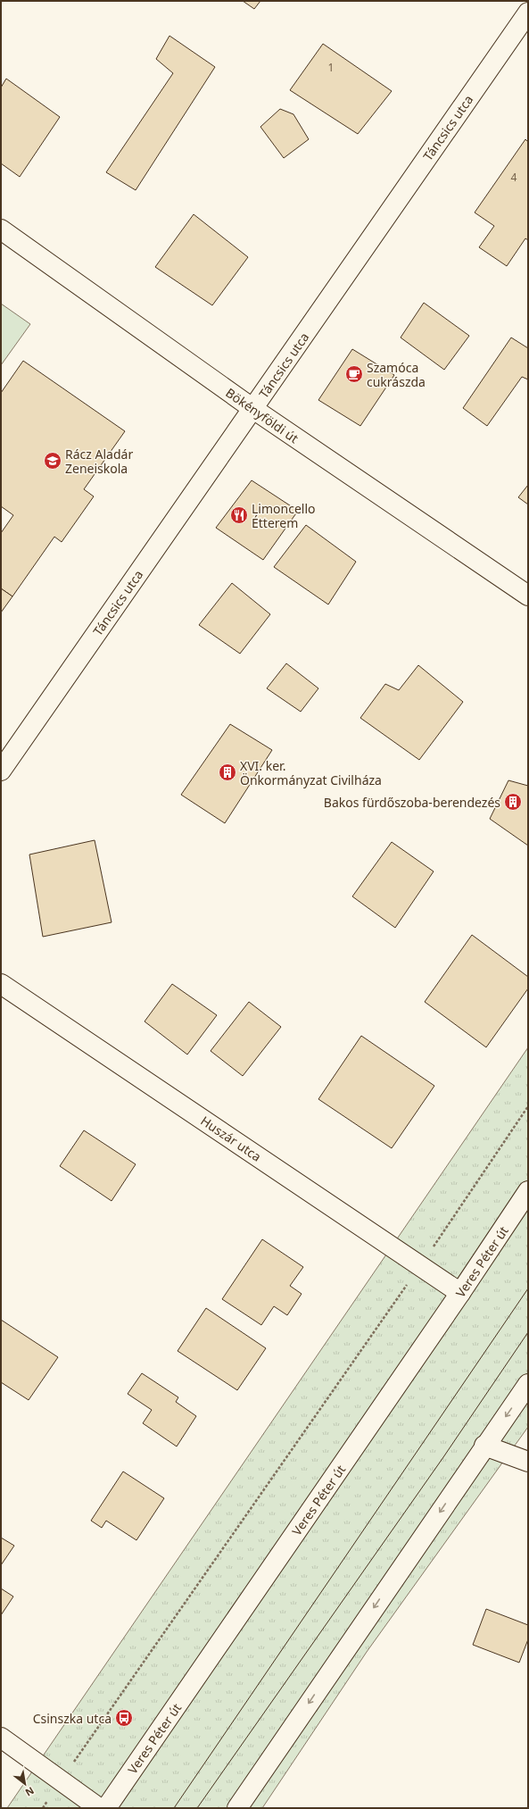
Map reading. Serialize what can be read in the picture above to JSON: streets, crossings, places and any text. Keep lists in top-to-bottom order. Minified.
{"streets":{"street":["Táncsics utca","Bökényföldi út","Huszár utca","Veres Péter út"]},"crossings":[["Táncsics utca","Bökényföldi út"],["Huszár utca","Veres Péter út"]],"places":{"cafe":["Szamóca cukrászda"],"school or university":["Rácz Aladár Zeneiskola"],"restaurant":["Limoncello Étterem"],"building":["XVI. ker. Önkormányzat Civilháza","Bakos fürdőszoba-berendezés"],"bus stop":["Csinszka utca"]},"house_numbers":["1","4"],"north":"bottom right"}
